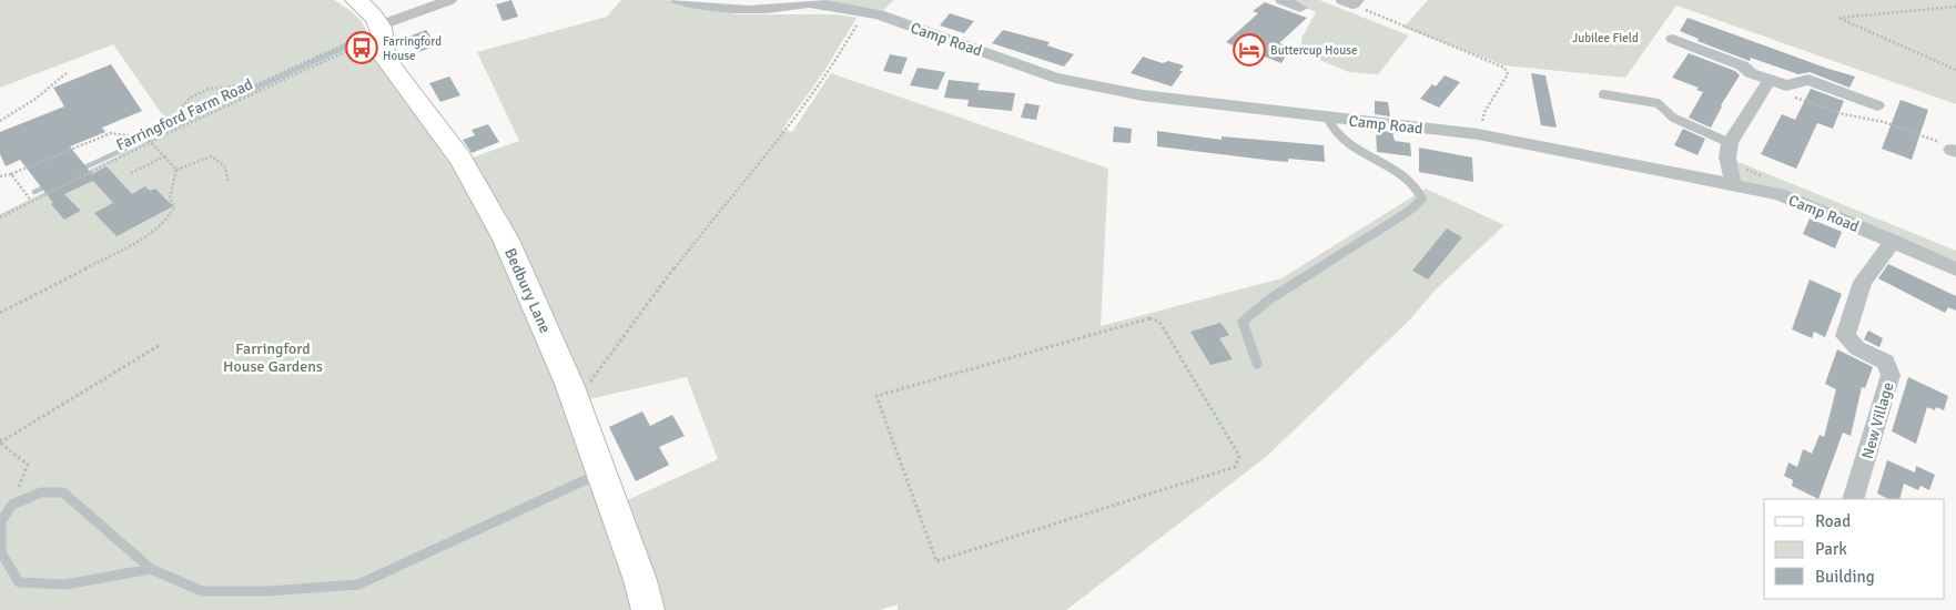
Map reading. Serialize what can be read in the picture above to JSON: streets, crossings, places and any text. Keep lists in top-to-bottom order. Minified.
{"streets":{"street":["Camp Road","Bedbury Lane","New Village"],"path":["Farringford Farm Road"]},"crossings":[["Camp Road","New Village"],["Farringford Farm Road","Bedbury Lane"]],"parks":["Jubilee Field","Farringford House Gardens"],"places":{"bus stop":["Farringford House"],"hotel":["Buttercup House"]},"legend":["Road","Park","Building"]}
